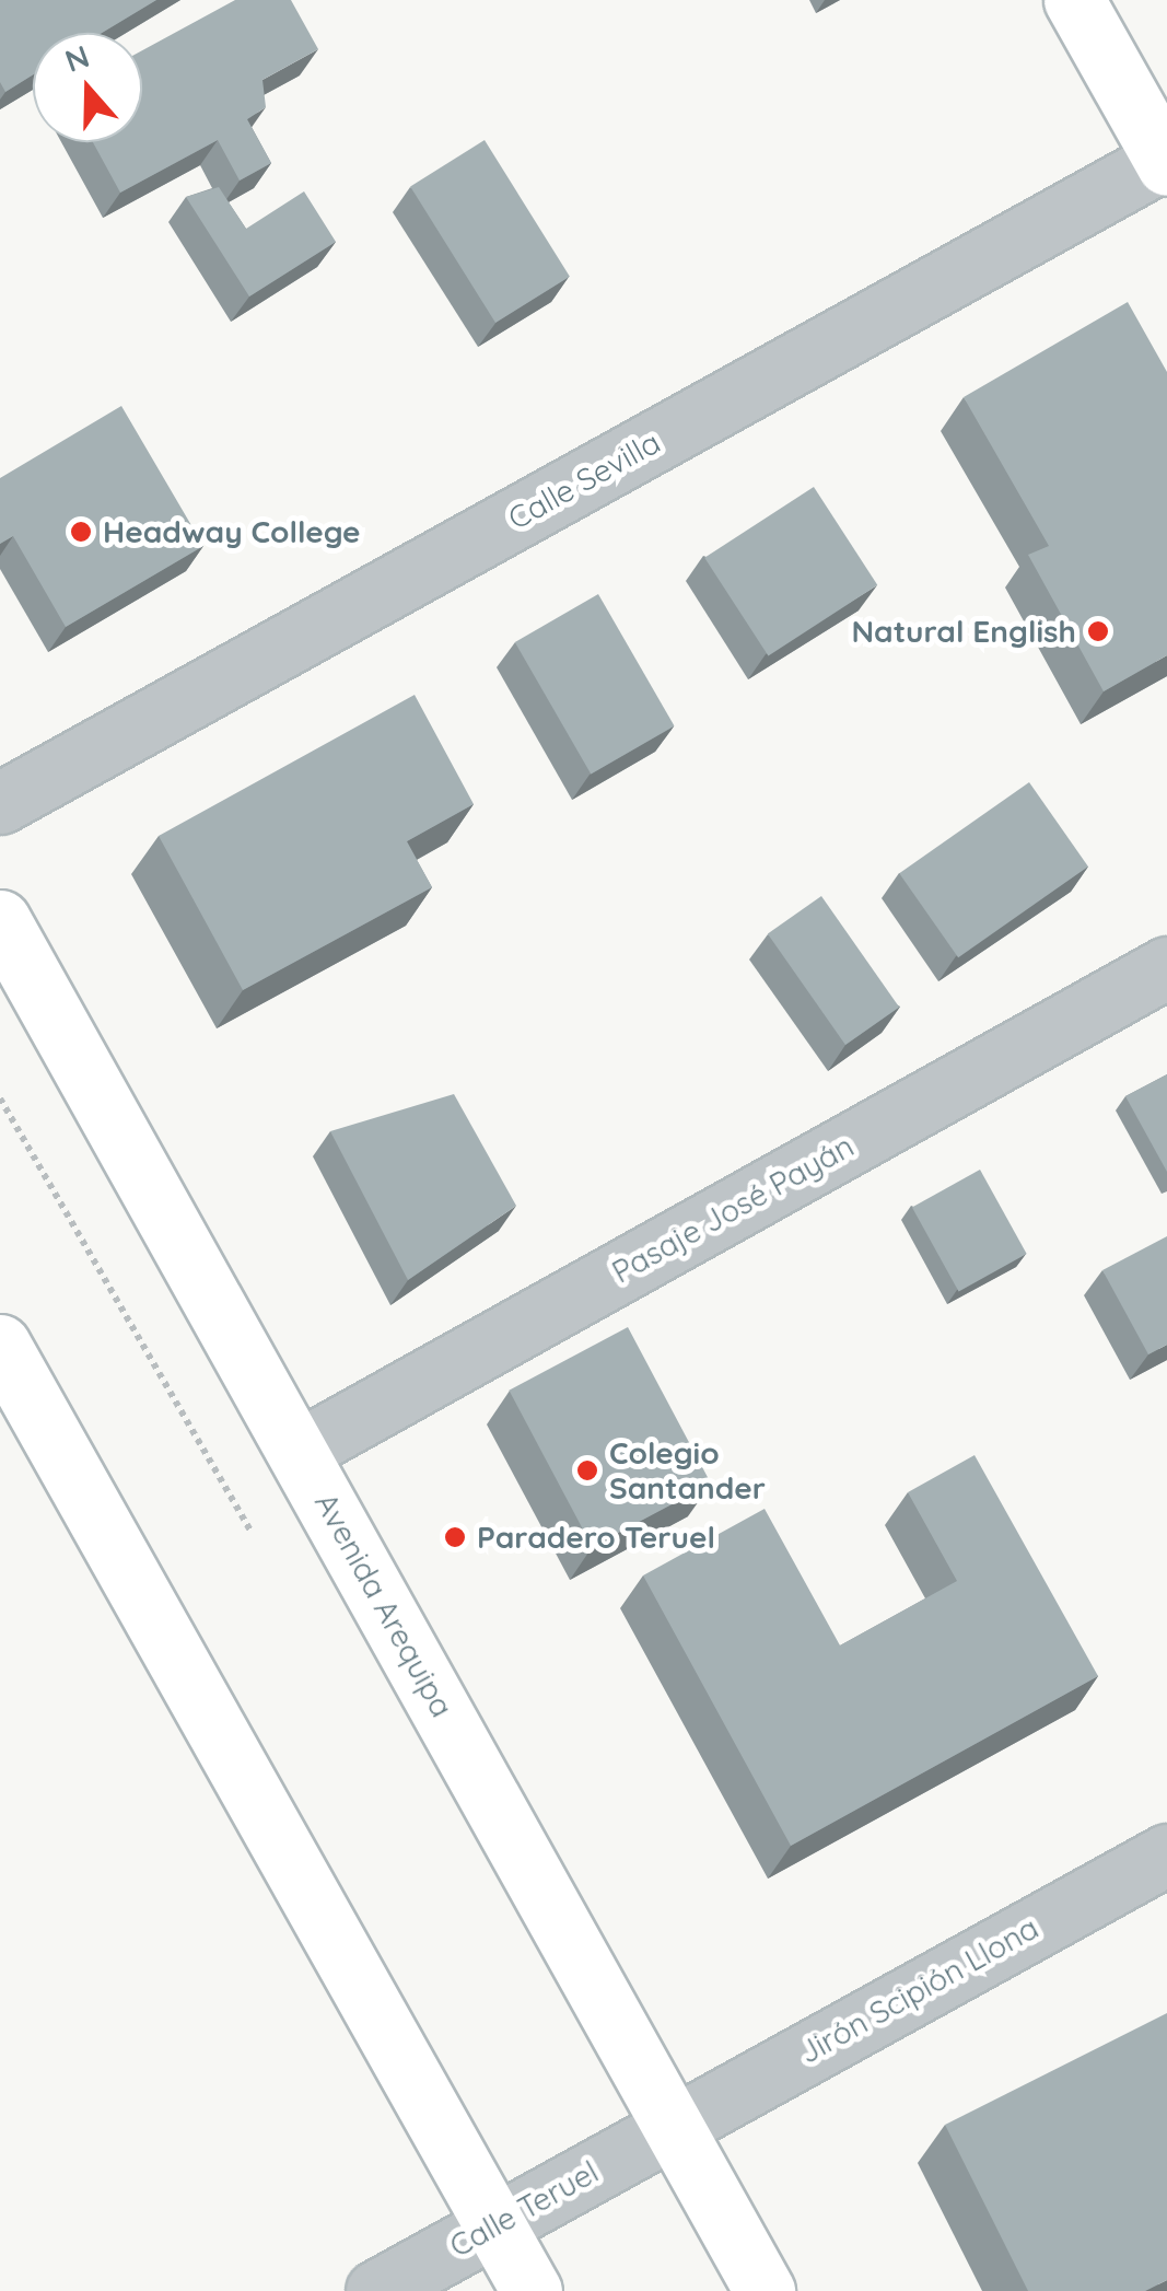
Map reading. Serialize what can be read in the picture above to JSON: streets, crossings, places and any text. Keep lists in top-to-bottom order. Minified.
{"streets":{"main road":["Avenida Arequipa"],"street":["Calle Sevilla","Pasaje José Payán","Jirón Scipión Llona","Calle Teruel"]},"crossings":[["Pasaje José Payán","Avenida Arequipa"],["Avenida Arequipa","Jirón Scipión Llona"],["Avenida Arequipa","Calle Teruel"],["Jirón Scipión Llona","Calle Teruel"]],"places":["Headway College","Natural English","Colegio Santander","Paradero Teruel"],"north":"top"}
